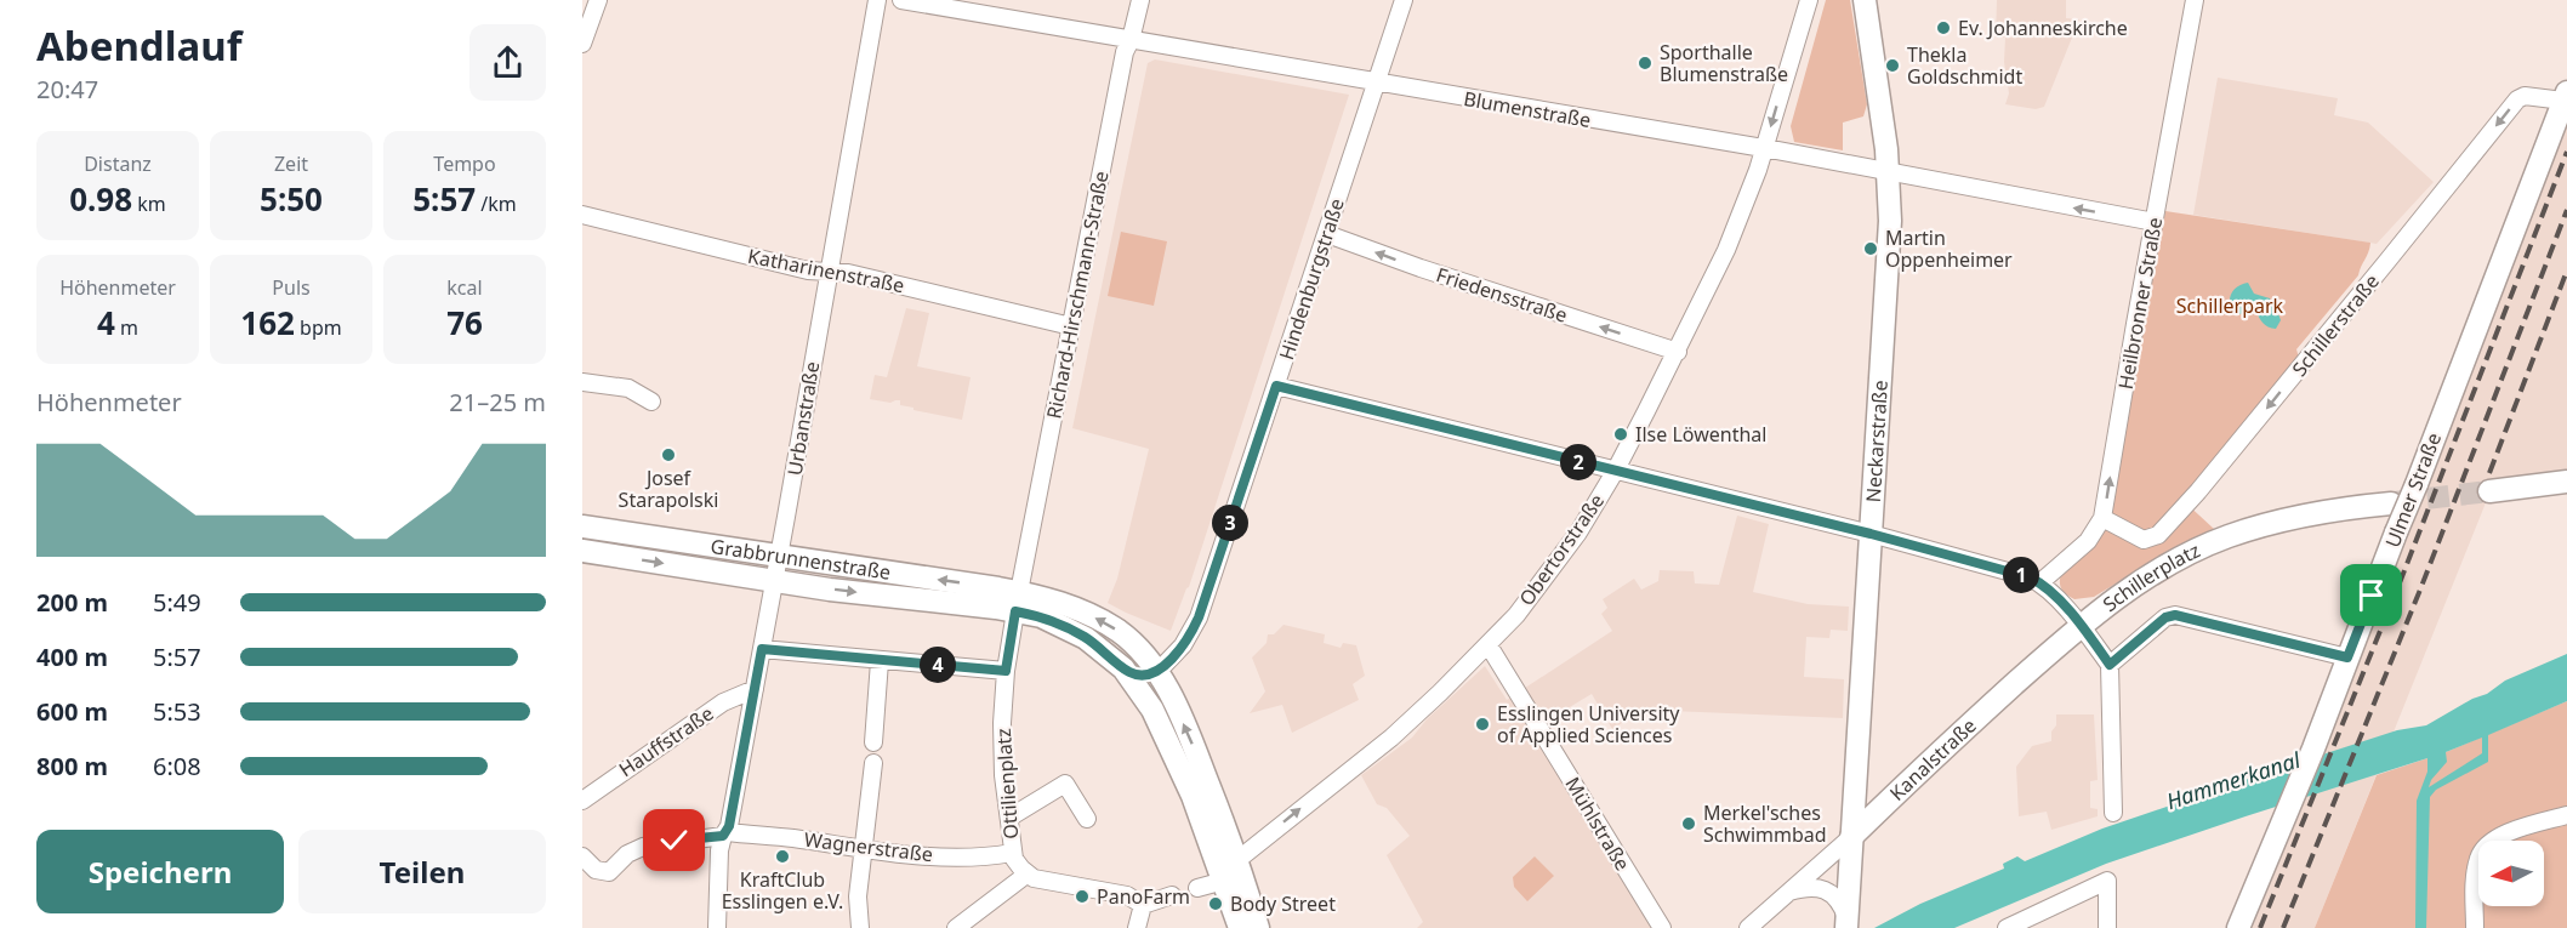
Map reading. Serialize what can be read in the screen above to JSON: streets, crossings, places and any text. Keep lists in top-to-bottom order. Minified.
{"streets":{"main road":["Neckarstraße","Ulmer Straße","Grabbrunnenstraße","Schillerplatz","Kanalstraße"],"street":["Blumenstraße","Katharinenstraße","Hindenburgstraße","Richard-Hirschmann-Straße","Friedensstraße","Heilbronner Straße","Schillerstraße","Urbanstraße","Obertorstraße","Hauffstraße","Ottilienplatz","Mühlstraße","Wagnerstraße"]},"crossings":[["Blumenstraße","Hindenburgstraße"],["Blumenstraße","Richard-Hirschmann-Straße"],["Blumenstraße","Heilbronner Straße"],["Blumenstraße","Neckarstraße"],["Blumenstraße","Obertorstraße"],["Katharinenstraße","Richard-Hirschmann-Straße"],["Katharinenstraße","Urbanstraße"],["Hindenburgstraße","Friedensstraße"],["Richard-Hirschmann-Straße","Grabbrunnenstraße"],["Richard-Hirschmann-Straße","Ottilienplatz"],["Friedensstraße","Obertorstraße"],["Heilbronner Straße","Schillerstraße"],["Schillerstraße","Ulmer Straße"],["Urbanstraße","Grabbrunnenstraße"],["Urbanstraße","Hauffstraße"],["Urbanstraße","Wagnerstraße"],["Neckarstraße","Kanalstraße"],["Obertorstraße","Mühlstraße"],["Grabbrunnenstraße","Ottilienplatz"],["Schillerplatz","Kanalstraße"],["Ottilienplatz","Wagnerstraße"]],"one_way":["Heilbronner Straße","Schillerstraße"],"water":["Hammerkanal"],"parks":["Schillerpark"],"places":["Ev. Johanneskirche","Sporthalle Blumenstraße","Thekla Goldschmidt","Martin Oppenheimer","Ilse Löwenthal","Josef Starapolski","Esslingen University of Applied Sciences","Merkel'sches Schwimmbad","KraftClub Esslingen e.V.","PanoFarm","Body Street"],"north":"left","page":{"heading":["Abendlauf","20:47"],"stats":[["Distanz","0.98 km"],["Zeit","5:50"],["Tempo","5:57 /km"],["Höhenmeter","4 m"],["Puls","162 bpm"],["kcal","76"]],"chart":["Höhenmeter","21–25 m"],"pins":["2","3","1","4"],"list":[{"name":"200 m","note":"5:49"},{"name":"400 m","note":"5:57"},{"name":"600 m","note":"5:53"},{"name":"800 m","note":"6:08"}],"buttons":["Speichern","Teilen"]}}
